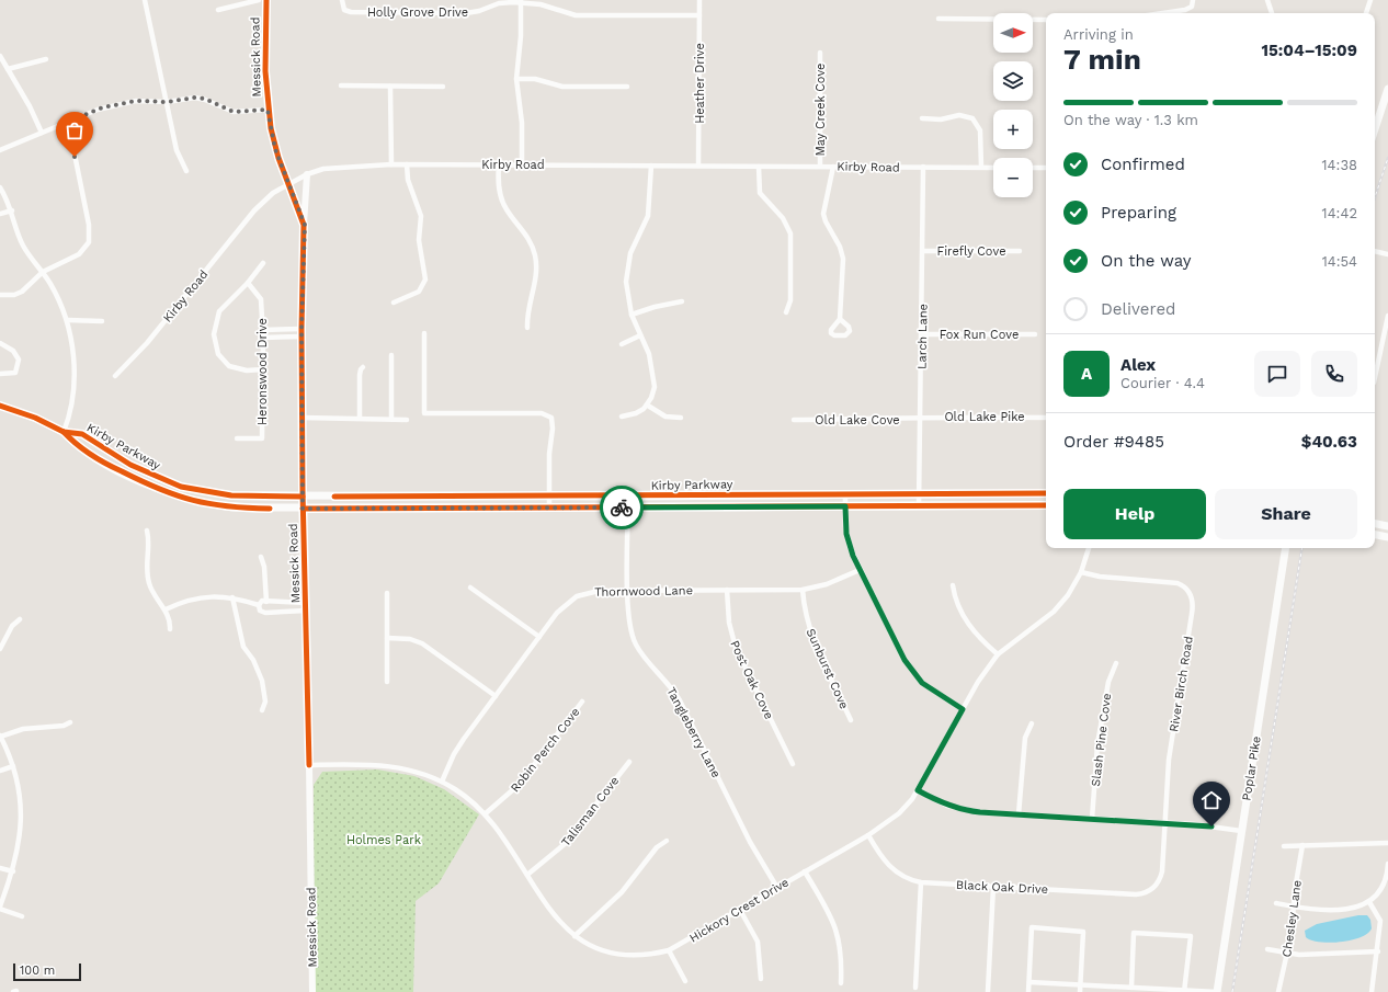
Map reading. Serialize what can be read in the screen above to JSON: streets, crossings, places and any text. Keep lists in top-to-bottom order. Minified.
{"streets":{"main road":["Kirby Parkway","Poplar Pike"],"street":["Holly Grove Drive","Messick Road","Heather Drive","May Creek Cove","Kirby Road","Firefly Cove","Fox Run Cove","Larch Lane","Heronswood Drive","Old Lake Pike","Old Lake Cove","Thornwood Lane","Sunburst Cove","Post Oak Cove","River Birch Road","Tangleberry Lane","Slash Pine Cove","Robin Perch Cove","Talisman Cove","Black Oak Drive","Hickory Crest Drive","Chesley Lane"]},"crossings":[["Holly Grove Drive","Heather Drive"],["Messick Road","Kirby Road"],["Messick Road","Kirby Parkway"],["Messick Road","Hickory Crest Drive"],["Heather Drive","Kirby Road"],["May Creek Cove","Kirby Road"],["Kirby Road","Larch Lane"],["Firefly Cove","Larch Lane"],["Fox Run Cove","Larch Lane"],["Larch Lane","Old Lake Pike"],["Larch Lane","Old Lake Cove"],["Larch Lane","Kirby Parkway"],["Old Lake Pike","Old Lake Cove"],["Kirby Parkway","Tangleberry Lane"],["Thornwood Lane","Sunburst Cove"],["Thornwood Lane","Post Oak Cove"],["Thornwood Lane","Tangleberry Lane"],["Thornwood Lane","Hickory Crest Drive"],["River Birch Road","Black Oak Drive"],["River Birch Road","Hickory Crest Drive"],["Tangleberry Lane","Hickory Crest Drive"],["Robin Perch Cove","Hickory Crest Drive"],["Talisman Cove","Hickory Crest Drive"],["Black Oak Drive","Hickory Crest Drive"]],"parks":["Holmes Park"],"scale_bar":"100 m","north":"right","page":{"map_buttons":["+","−"],"heading":["7 min","Arriving in","15:04–15:09"],"panel":["Alex","Courier · 4.4","Order #9485","$40.63"],"bar":"On the way · 1.3 km","list":[["Confirmed","14:38"],["Preparing","14:42"],["On the way","14:54"],"Delivered"],"round":"A","buttons":["Help","Share"],"scale":"100 m"}}
